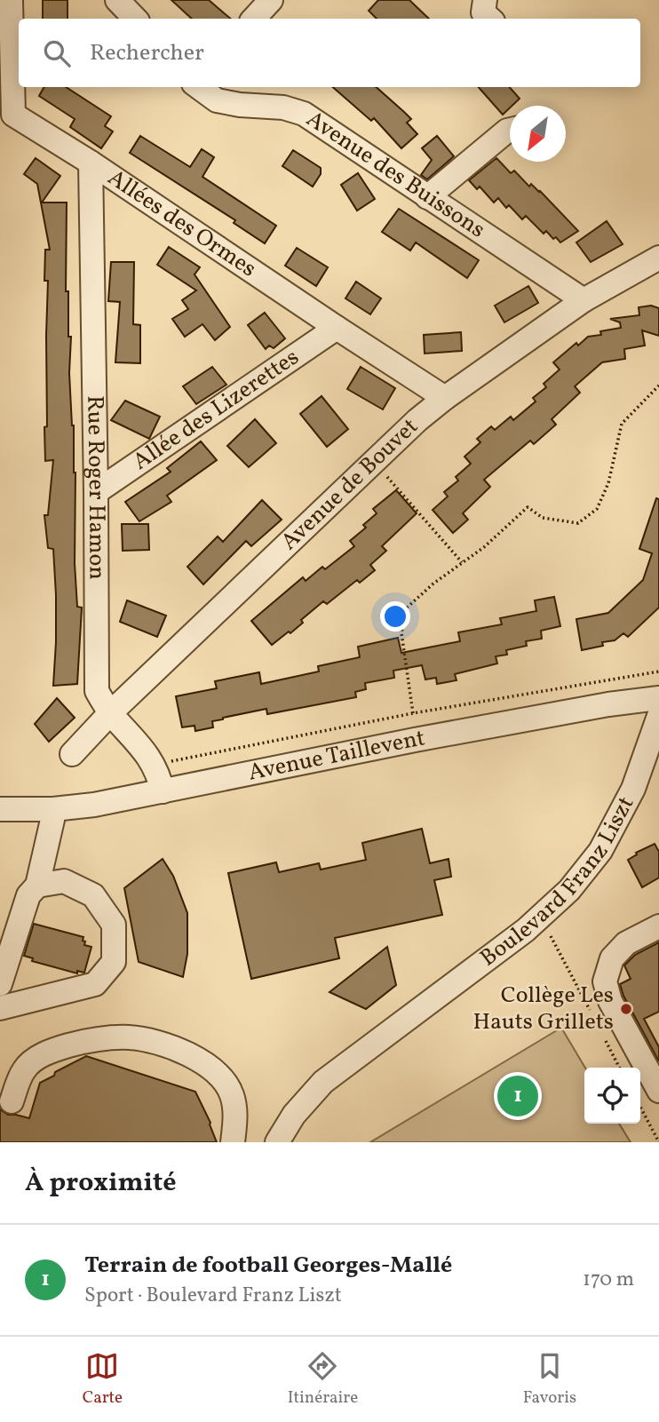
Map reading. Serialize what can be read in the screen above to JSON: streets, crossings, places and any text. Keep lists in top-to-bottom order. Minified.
{"streets":{"street":["Avenue des Buissons","Allées des Ormes","Allée des Lizerettes","Avenue de Bouvet","Rue Roger Hamon","Avenue Taillevent","Boulevard Franz Liszt"]},"crossings":[["Avenue des Buissons","Avenue de Bouvet"],["Allées des Ormes","Allée des Lizerettes"],["Allées des Ormes","Avenue de Bouvet"],["Allées des Ormes","Rue Roger Hamon"],["Allée des Lizerettes","Rue Roger Hamon"],["Avenue de Bouvet","Rue Roger Hamon"],["Rue Roger Hamon","Avenue Taillevent"]],"places":["Collège Les Hauts Grillets"],"north":"bottom left","page":{"search":"Rechercher","pins":"1","heading":"À proximité","list":[{"mark":"1","name":"Terrain de football Georges-Mallé","note":"Sport · Boulevard Franz Liszt","value":"170 m"}],"nav":["Carte","Itinéraire","Favoris"]}}
